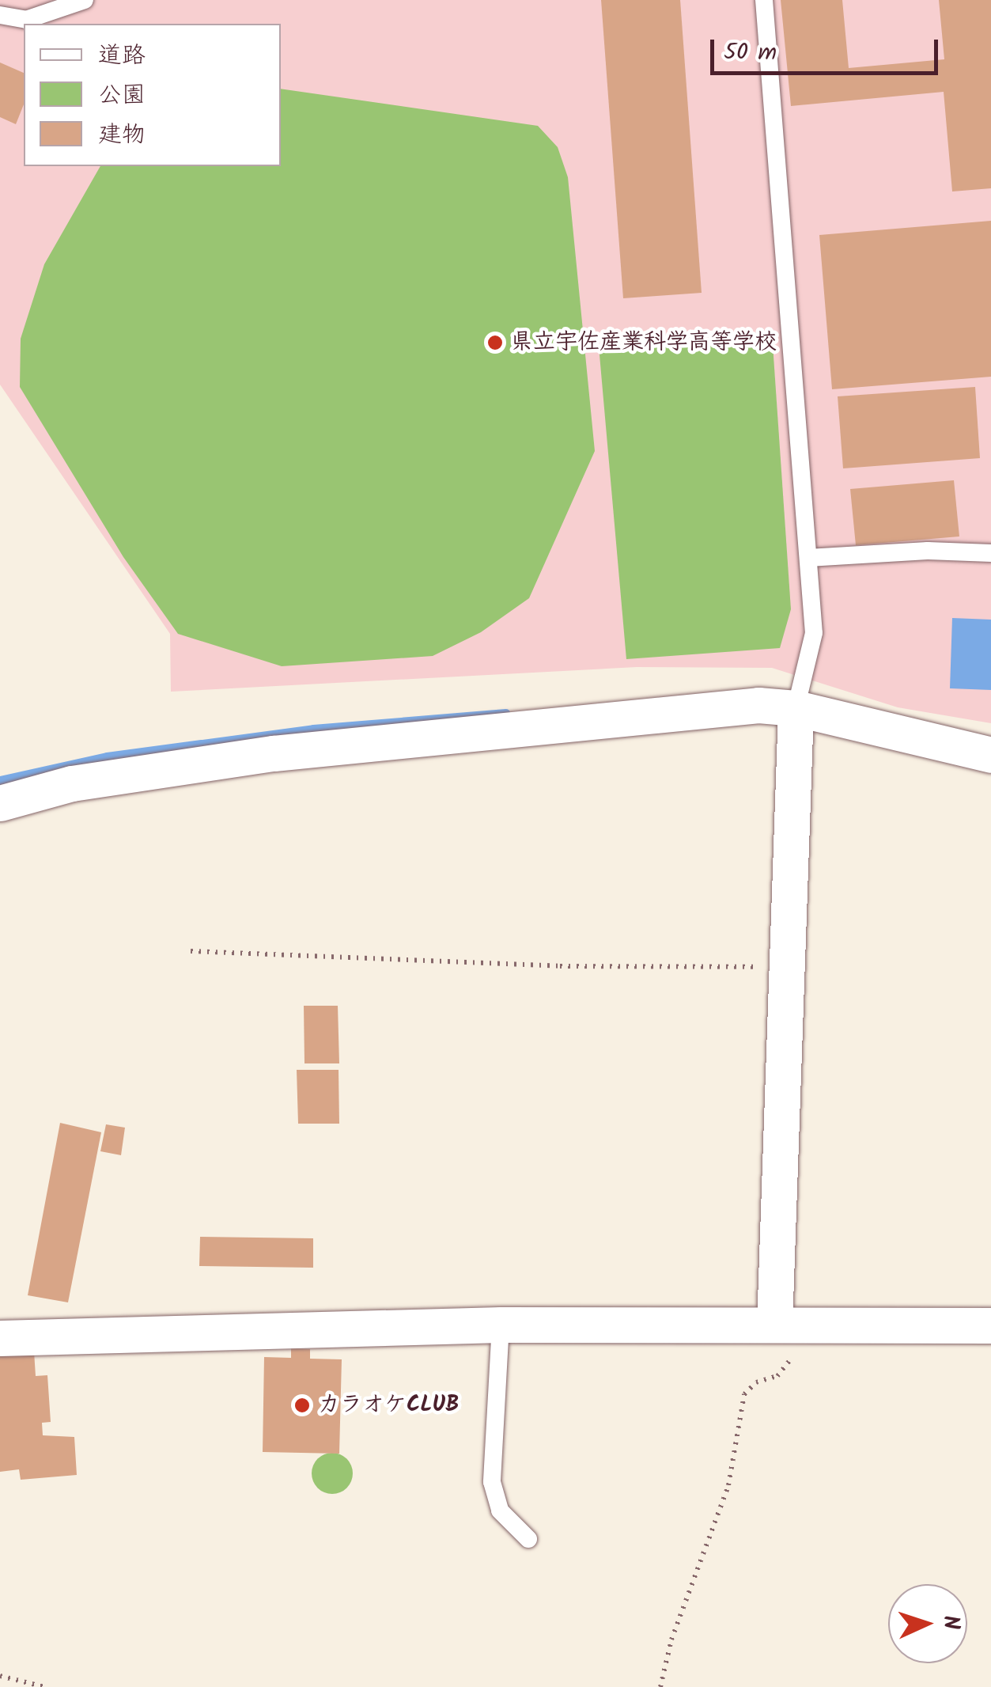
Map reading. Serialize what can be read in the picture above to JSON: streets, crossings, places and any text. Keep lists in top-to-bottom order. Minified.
{"places":["県立宇佐産業科学高等学校","カラオケCLUB"],"legend":["道路","公園","建物"],"scale_bar":"50 m","north":"right"}
